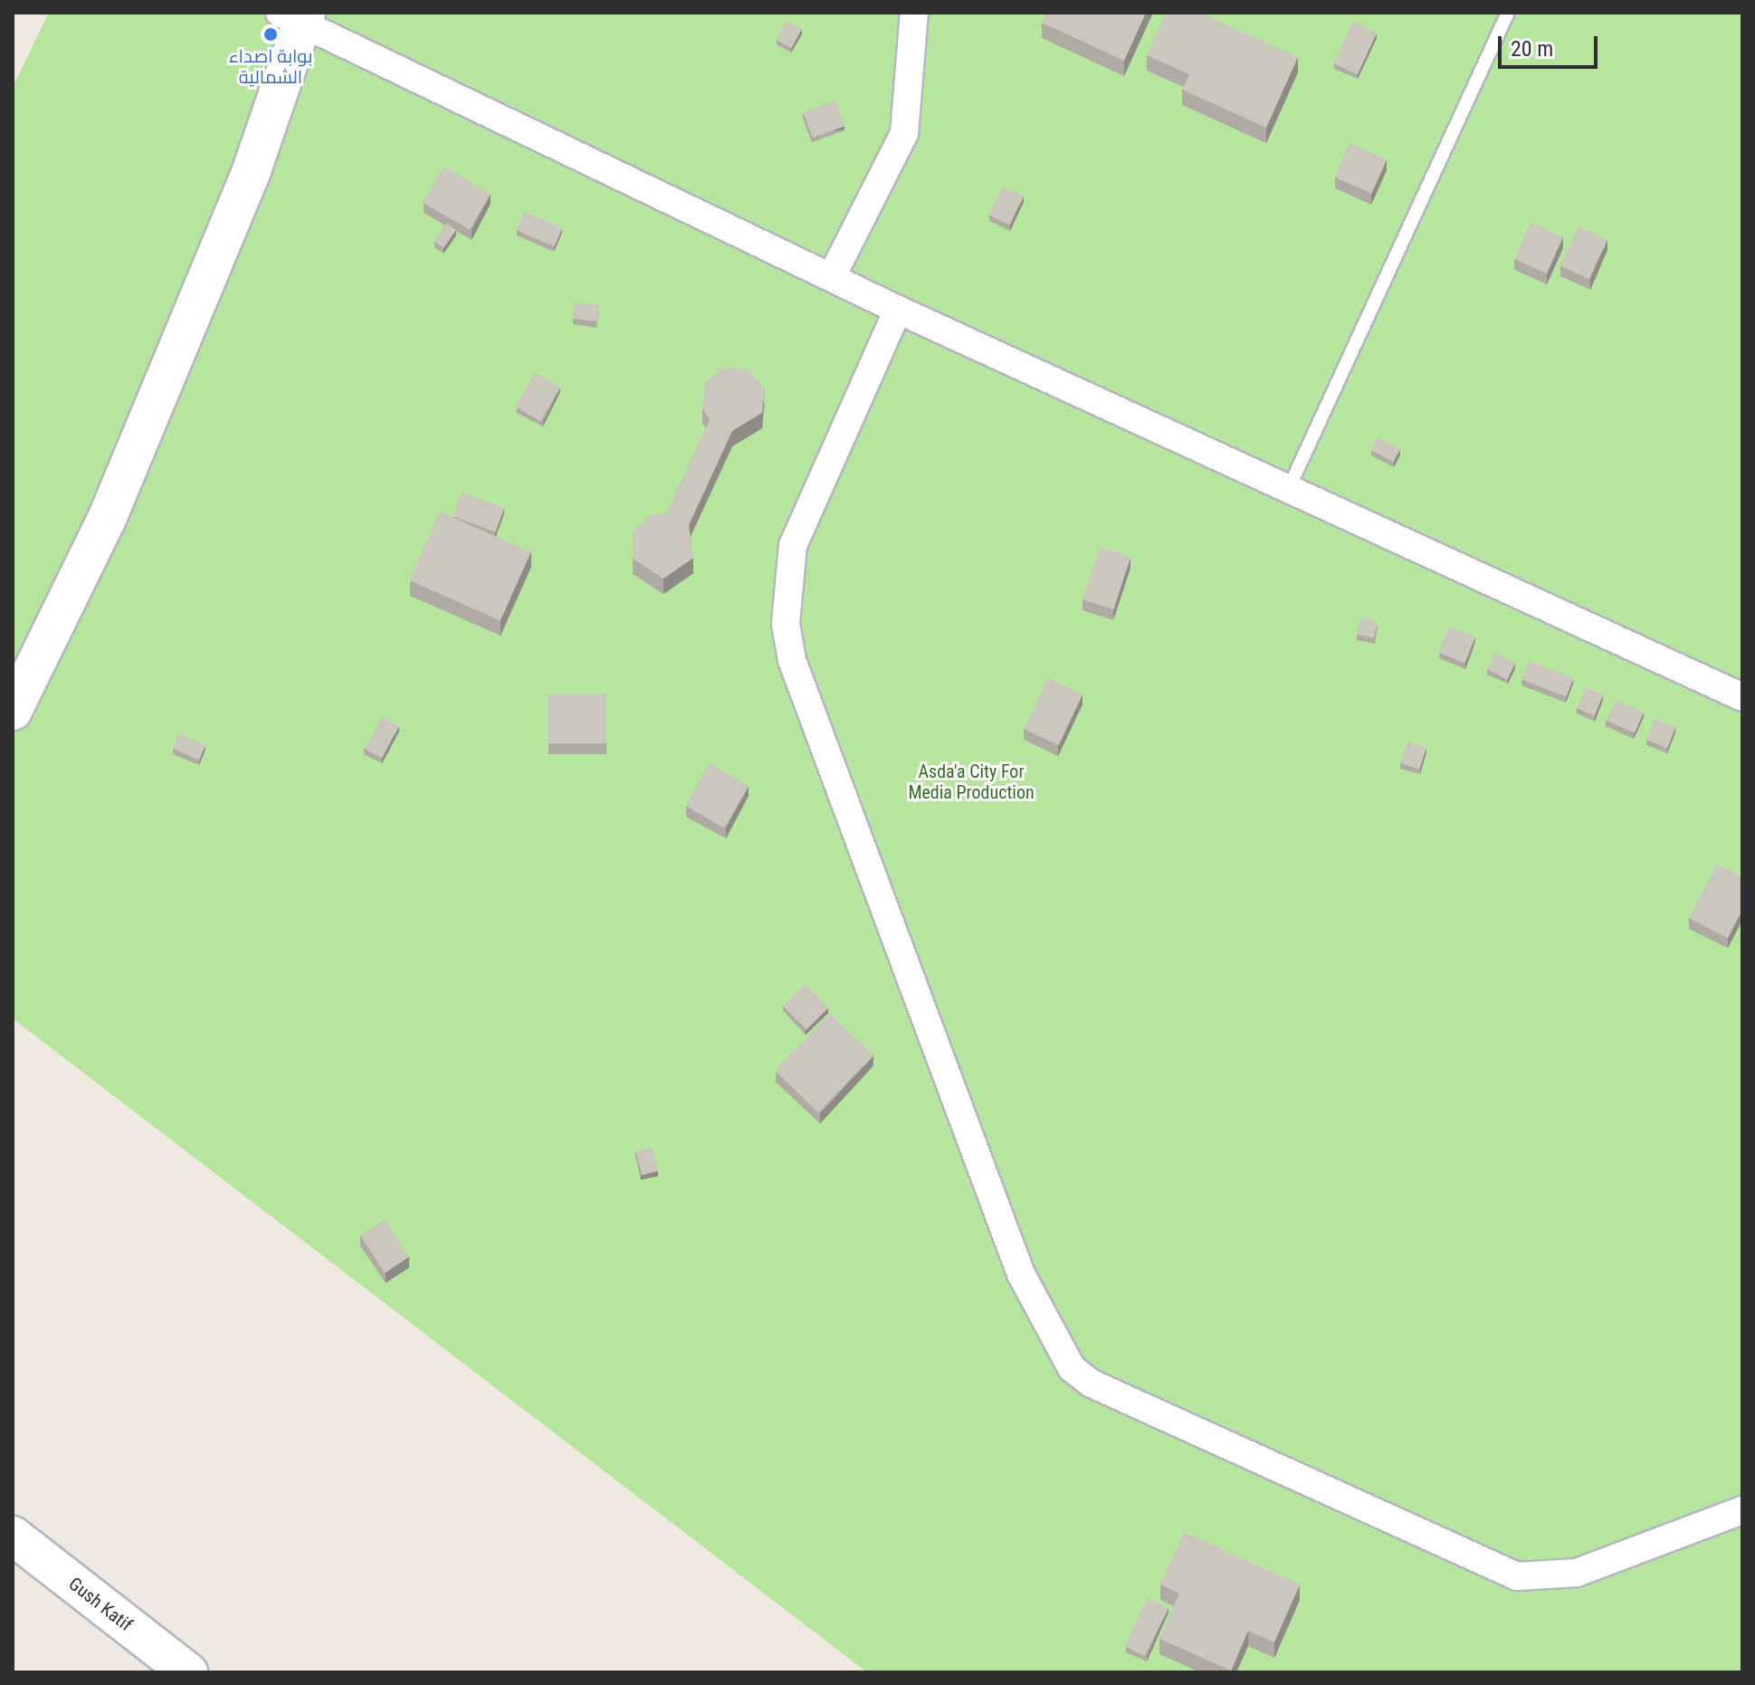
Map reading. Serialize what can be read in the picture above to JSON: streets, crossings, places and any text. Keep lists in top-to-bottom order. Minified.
{"streets":{"main road":["Gush Katif"]},"parks":["Asda'a City For Media Production"],"places":["بوابة اصداء الشمالية"],"scale_bar":"20 m"}
